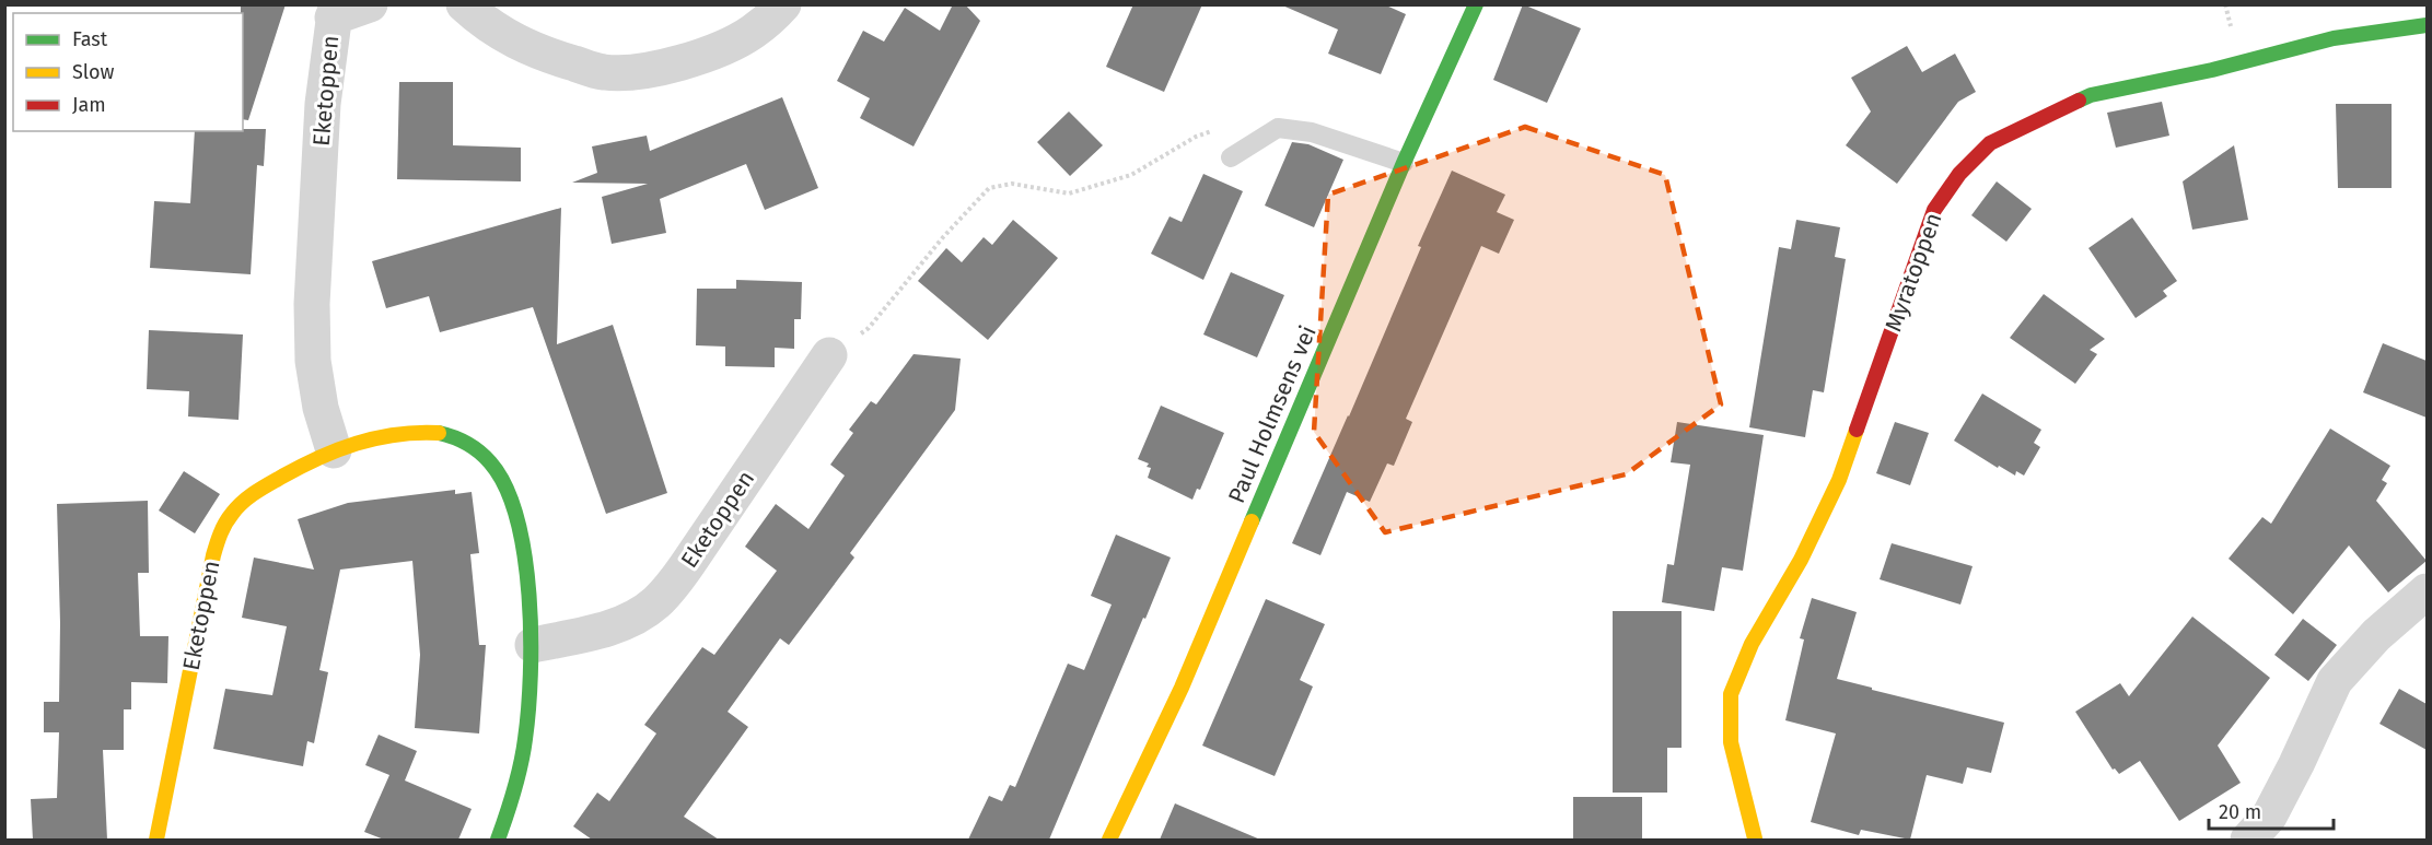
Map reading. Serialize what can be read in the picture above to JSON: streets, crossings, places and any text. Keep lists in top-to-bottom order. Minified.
{"streets":{"street":["Eketoppen","Myratoppen","Paul Holmsens vei"]},"legend":["Fast","Slow","Jam"],"scale_bar":"20 m"}
